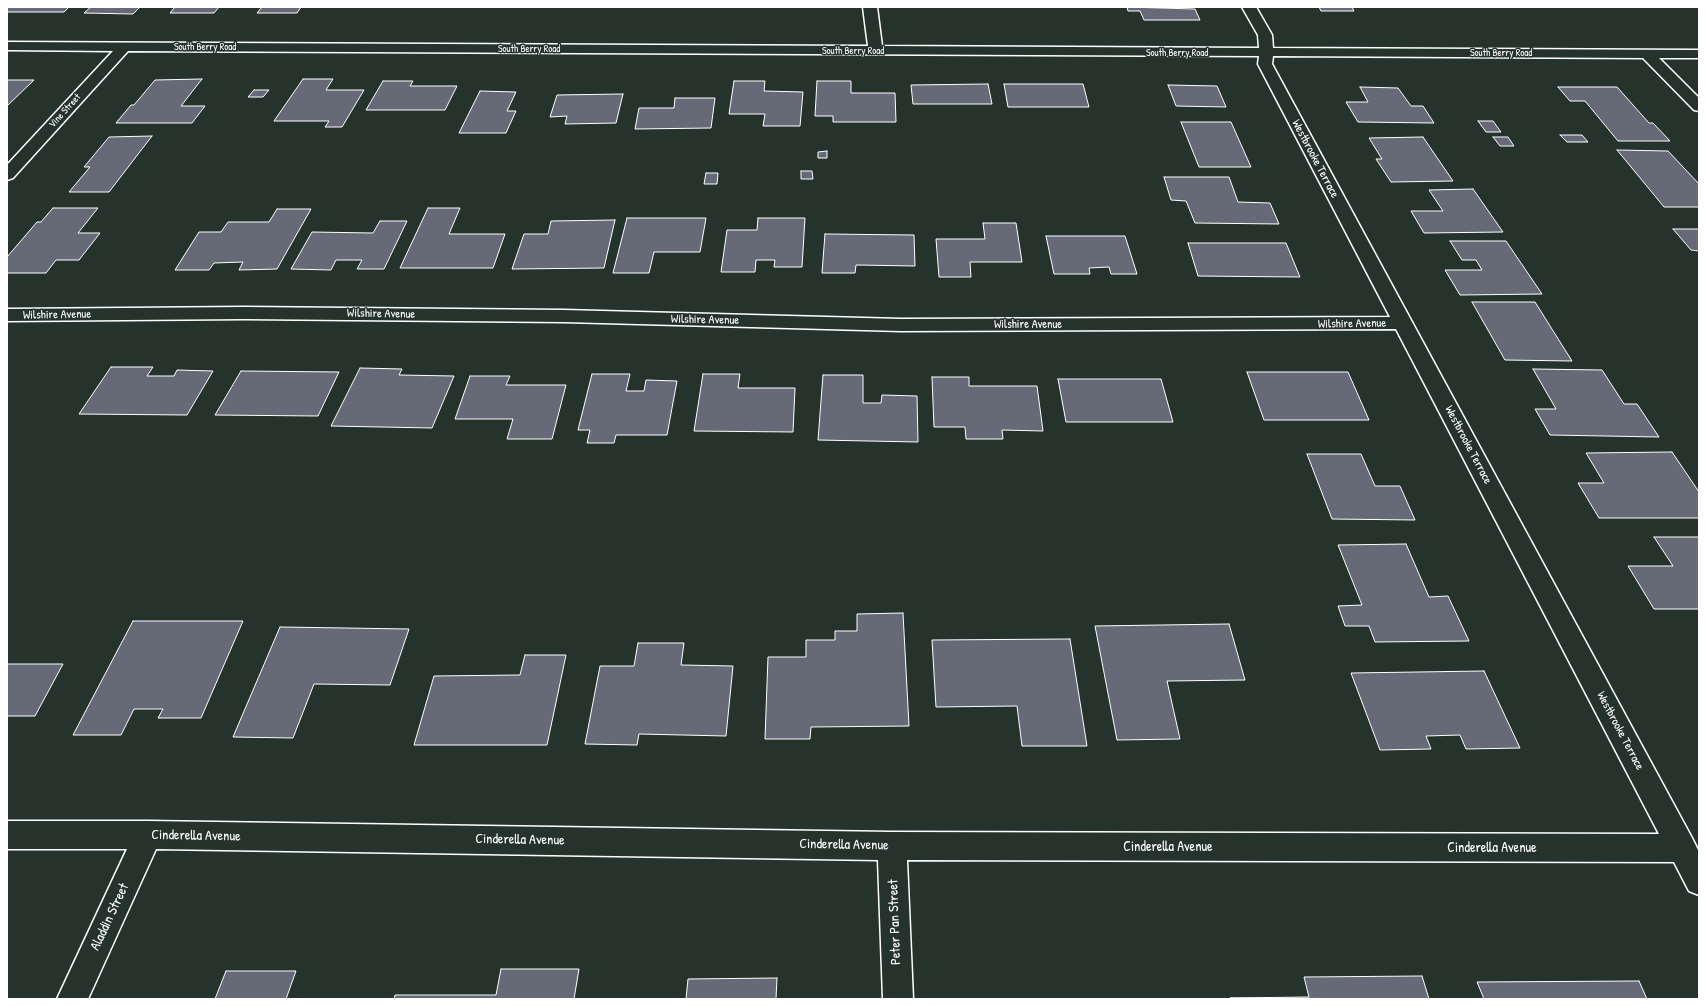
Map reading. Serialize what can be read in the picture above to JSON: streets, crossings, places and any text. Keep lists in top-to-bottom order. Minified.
{"streets":{"street":["South Berry Road","Vine Street","Westbrooke Terrace","Wilshire Avenue","Cinderella Avenue","Aladdin Street","Peter Pan Street"]},"crossings":[["South Berry Road","Vine Street"],["South Berry Road","Westbrooke Terrace"],["Westbrooke Terrace","Wilshire Avenue"],["Westbrooke Terrace","Cinderella Avenue"],["Cinderella Avenue","Aladdin Street"],["Cinderella Avenue","Peter Pan Street"]]}
